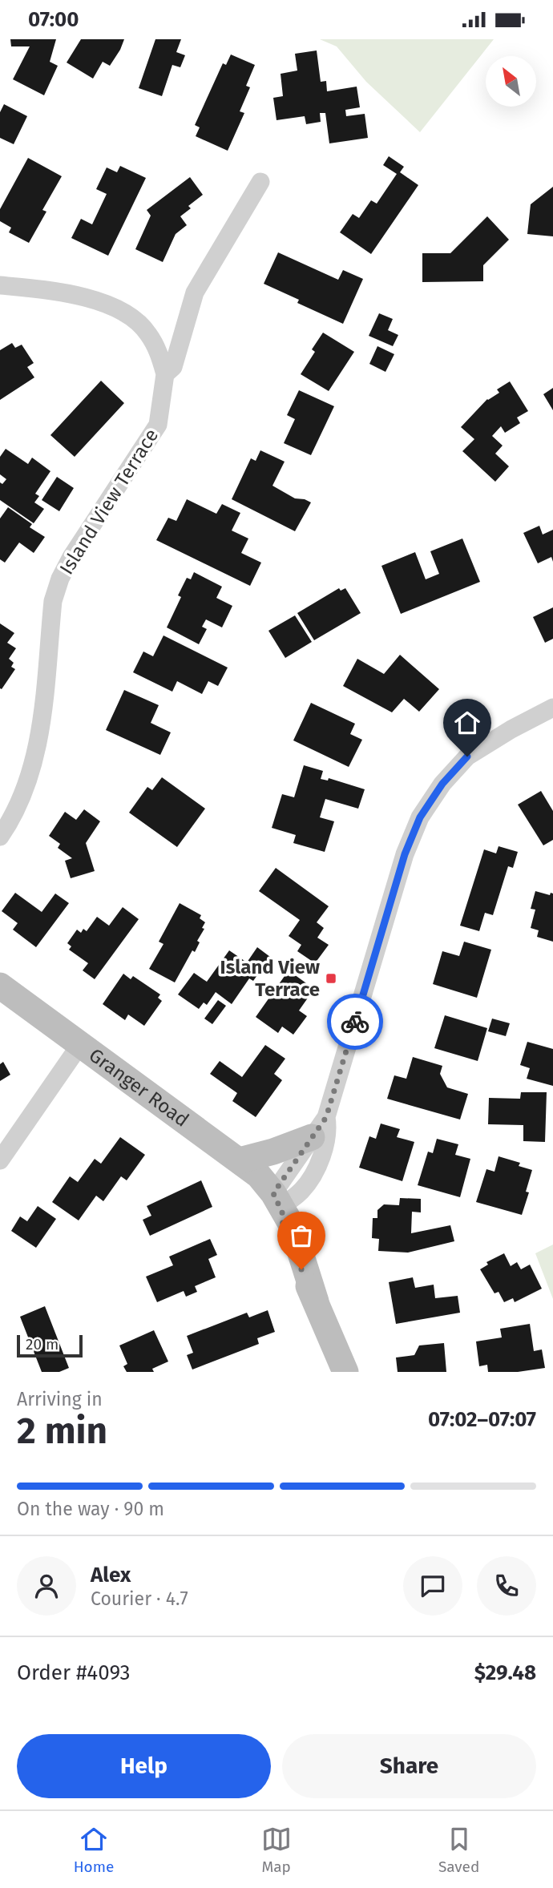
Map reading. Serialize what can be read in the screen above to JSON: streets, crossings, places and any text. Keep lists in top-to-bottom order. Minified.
{"streets":{"street":["Island View Terrace","Granger Road"]},"places":{"transit":["Island View Terrace"]},"scale_bar":"20 m","north":"top left","page":{"status":"07:00","scale":"20 m","heading":["2 min","Arriving in","07:02–07:07"],"panel":["Alex","Courier · 4.7","Order #4093","$29.48"],"bar":"On the way · 90 m","buttons":["Help","Share"],"tabs":["Home","Map","Saved"]}}
